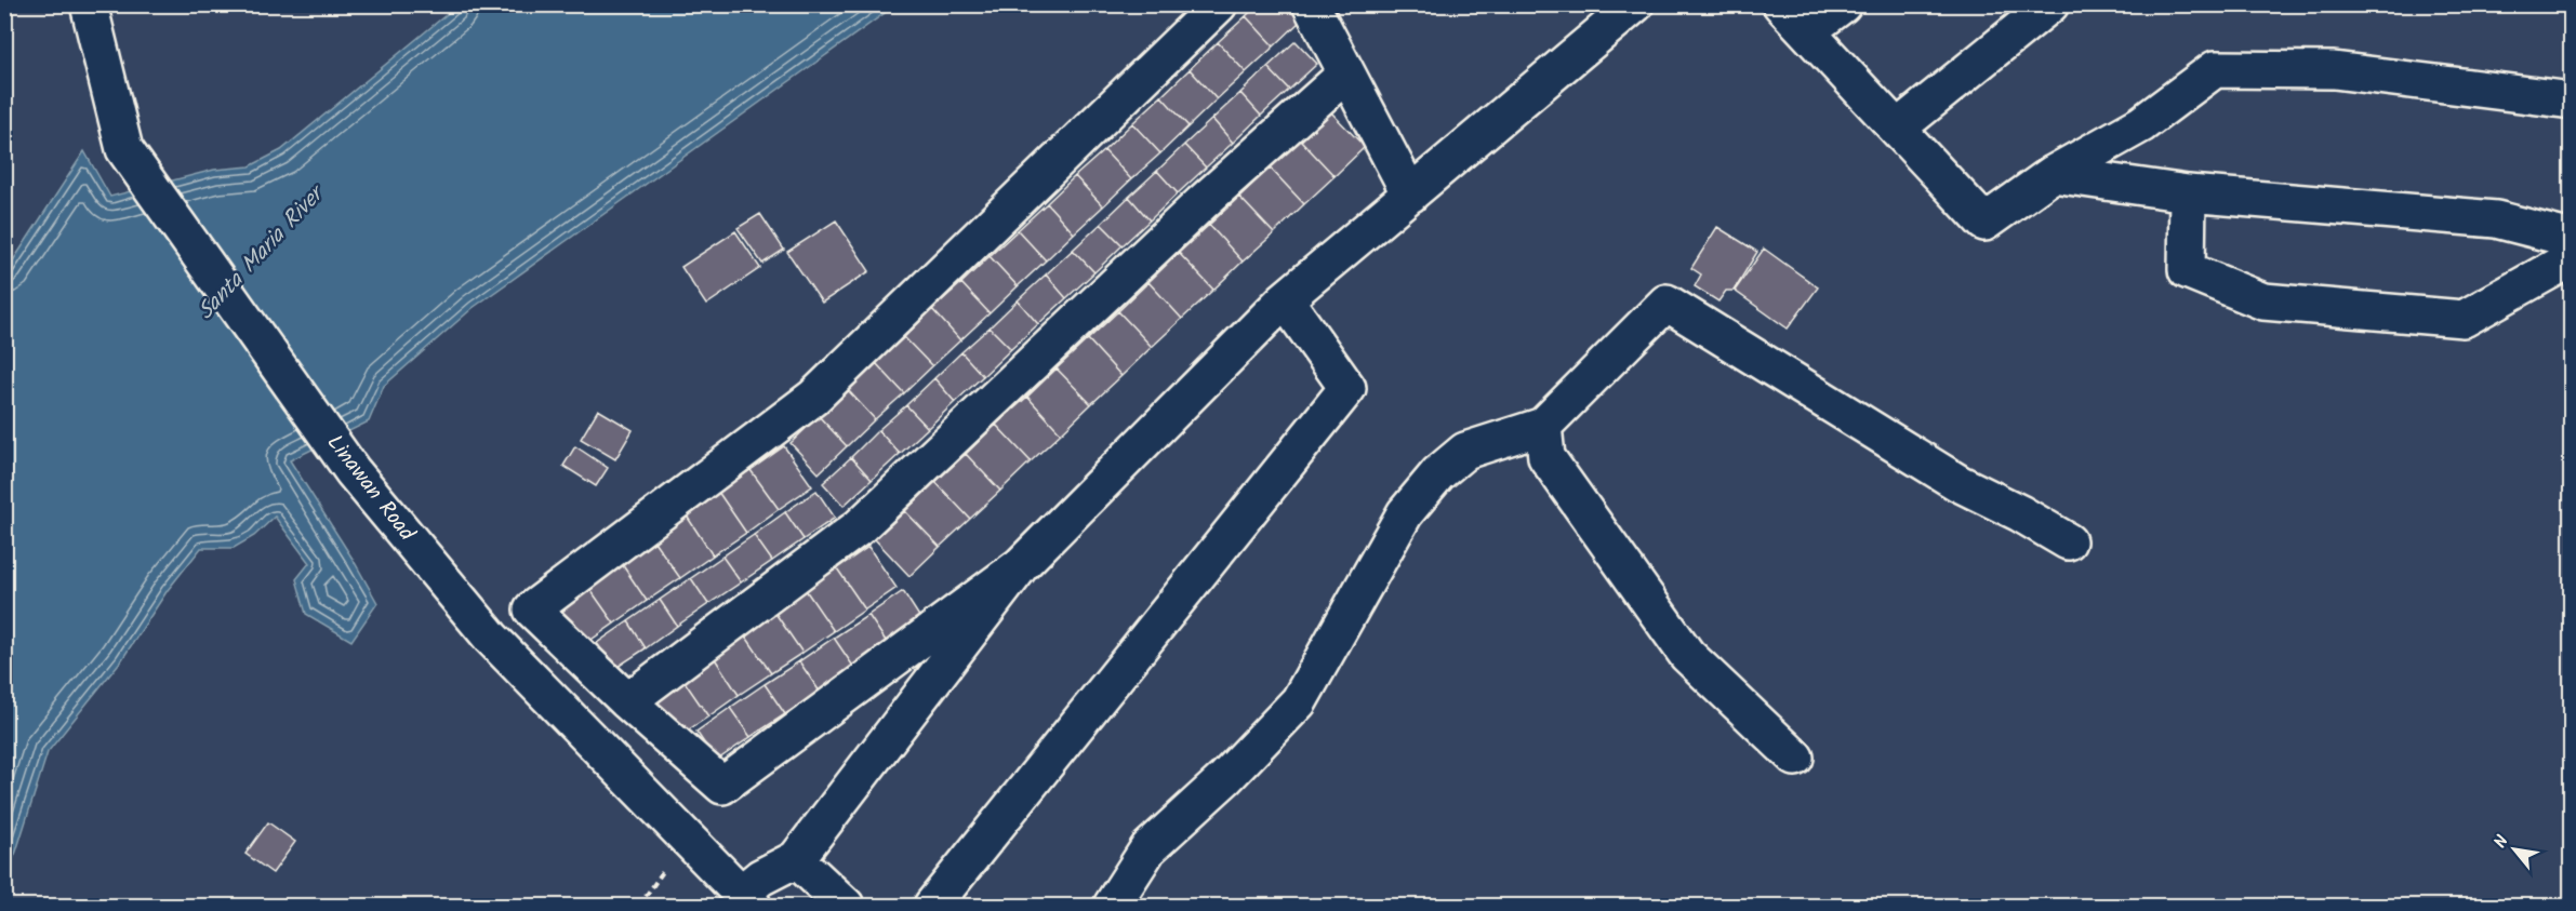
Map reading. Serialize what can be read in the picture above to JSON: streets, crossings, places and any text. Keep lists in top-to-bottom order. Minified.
{"streets":{"street":["Linawan Road"]},"water":["Santa Maria River"],"north":"top left"}
